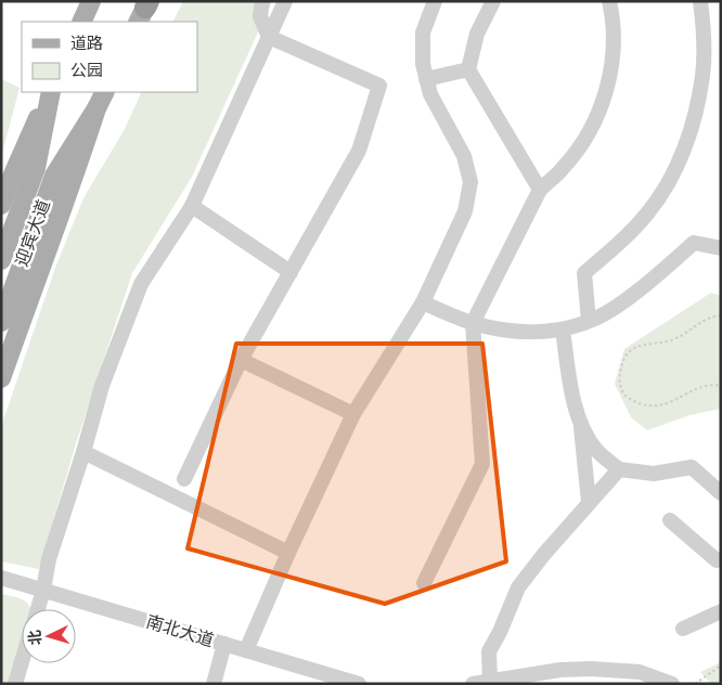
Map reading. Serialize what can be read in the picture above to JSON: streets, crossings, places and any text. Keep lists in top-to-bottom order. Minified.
{"streets":{"main road":["迎宾大道"],"street":["南北大道"]},"legend":["道路","公园"],"north":"left"}
